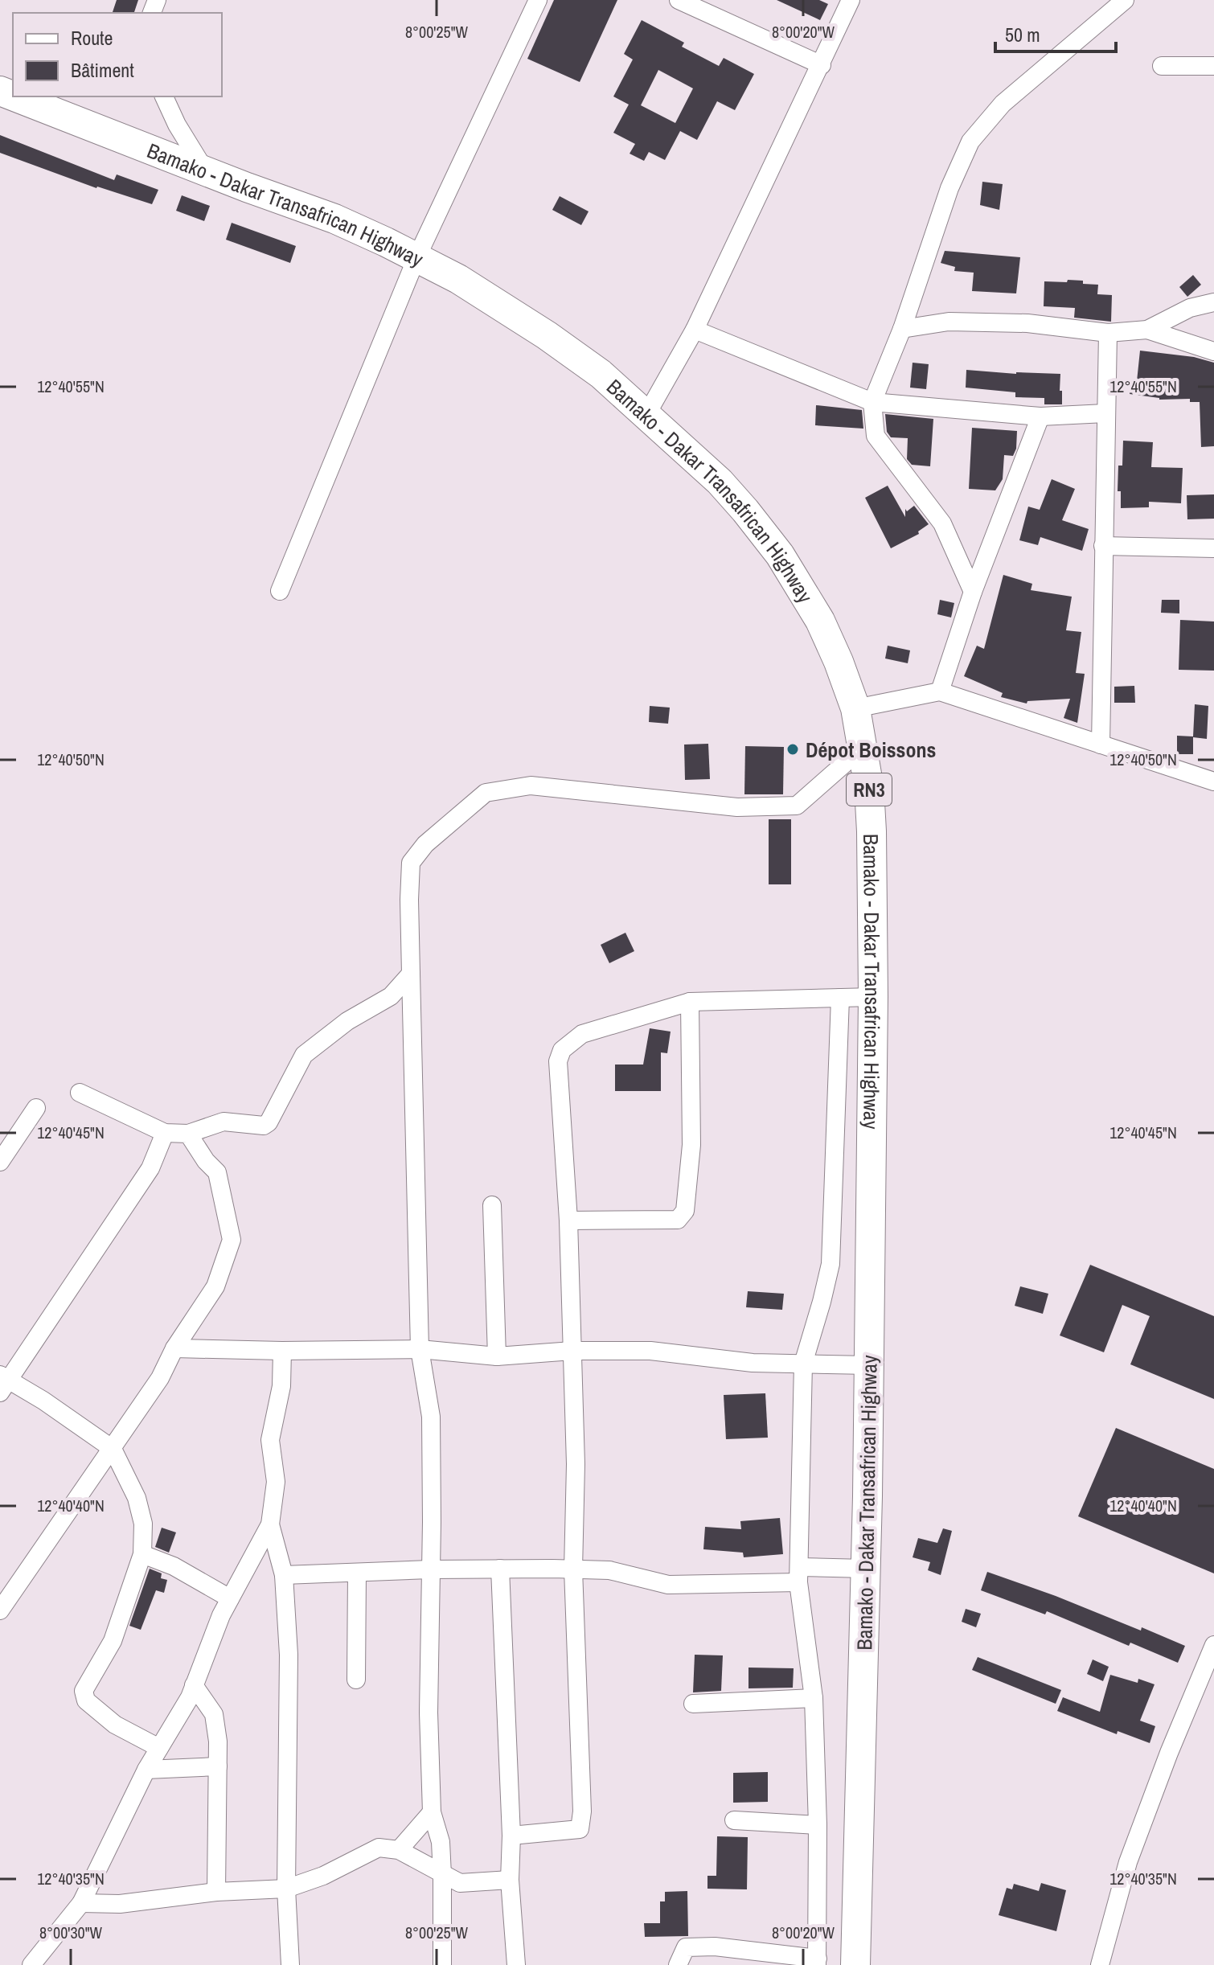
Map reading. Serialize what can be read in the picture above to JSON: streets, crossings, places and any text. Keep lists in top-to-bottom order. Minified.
{"streets":{"highway":["Bamako - Dakar Transafrican Highway","RN3"]},"places":["Dépot Boissons"],"legend":["Route","Bâtiment"],"scale_bar":"50 m","coordinates":["8°00'25\"W","8°00'20\"W","12°40'55\"N","12°40'50\"N","12°40'45\"N","12°40'40\"N","12°40'35\"N","8°00'30\"W"]}
